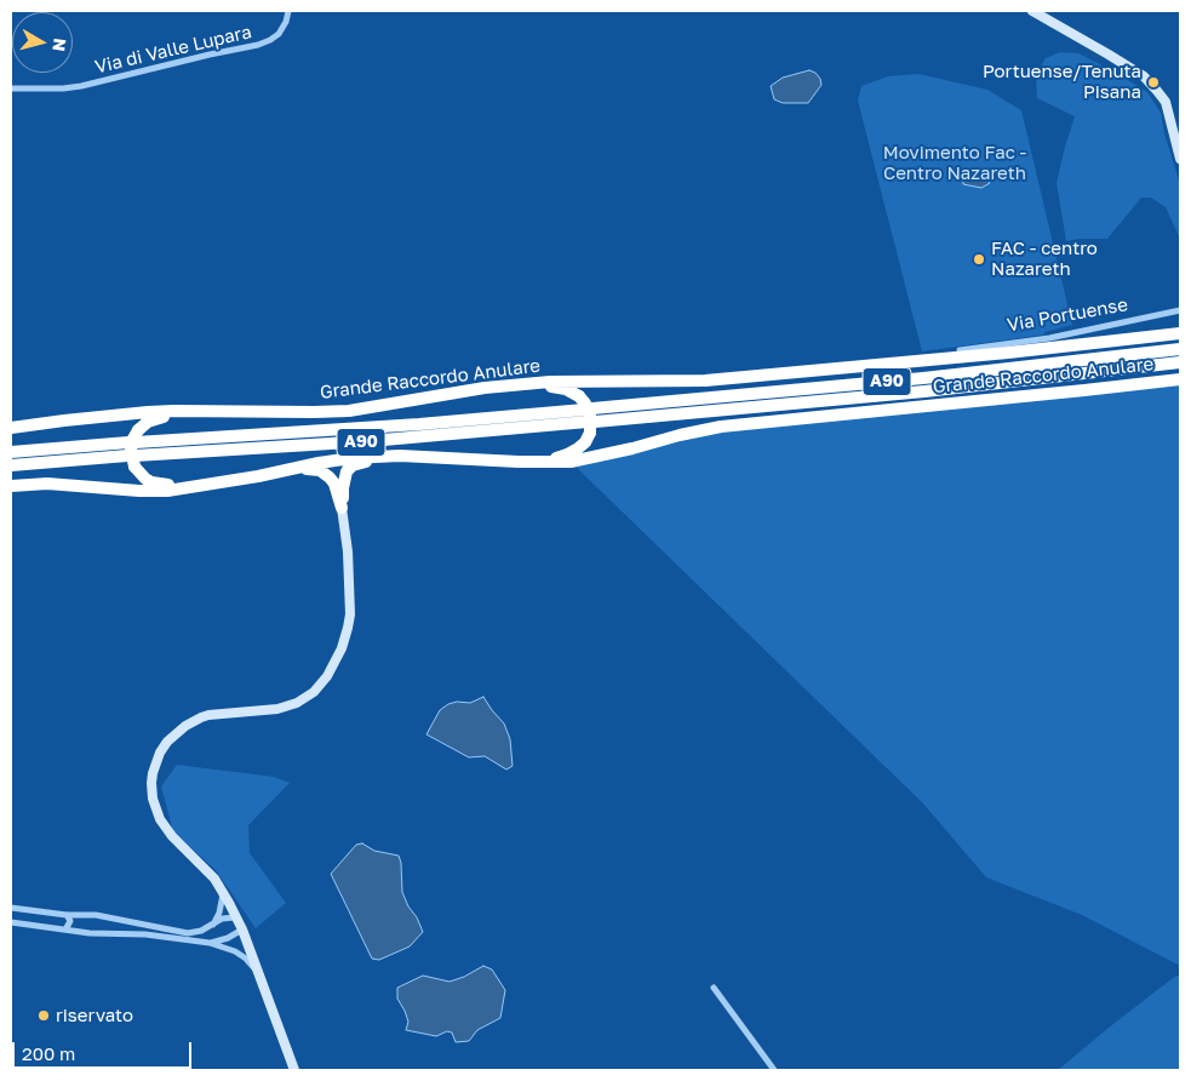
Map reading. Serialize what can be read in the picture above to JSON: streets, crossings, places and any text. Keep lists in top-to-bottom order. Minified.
{"streets":{"highway":["Grande Raccordo Anulare","A90"],"street":["Via di Valle Lupara","Via Portuense"]},"parks":["Movimento Fac - Centro Nazareth"],"places":["Portuense/Tenuta Pisana","FAC - centro Nazareth","riservato"],"scale_bar":"200 m","north":"right"}
